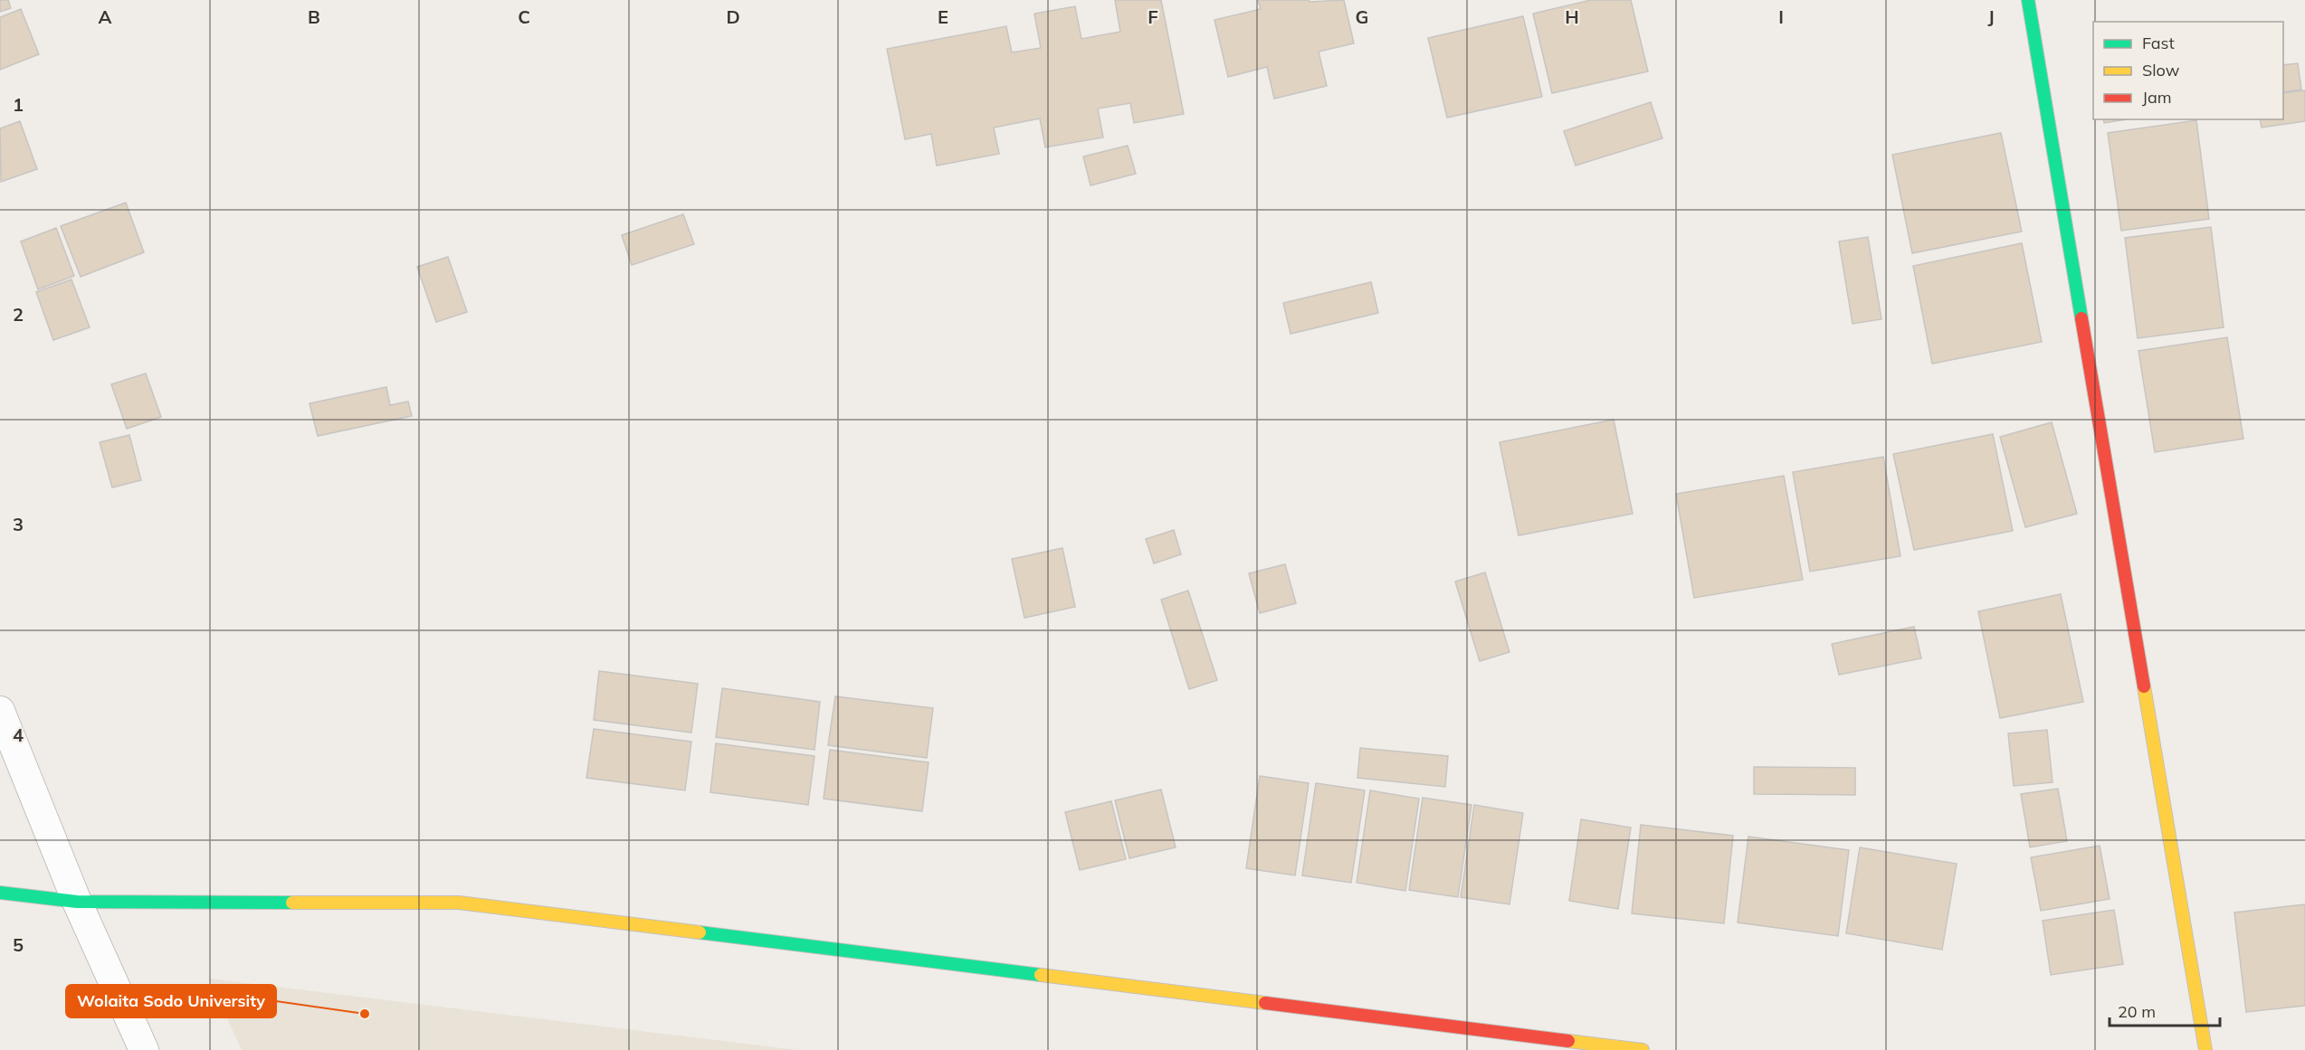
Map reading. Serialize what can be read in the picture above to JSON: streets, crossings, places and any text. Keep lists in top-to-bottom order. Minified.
{"places":["Wolaita Sodo University"],"legend":["Fast","Slow","Jam"],"scale_bar":"20 m","grid":{"columns":["A","B","C","D","E","F","G","H","I","J"],"rows":["1","2","3","4","5"]}}
